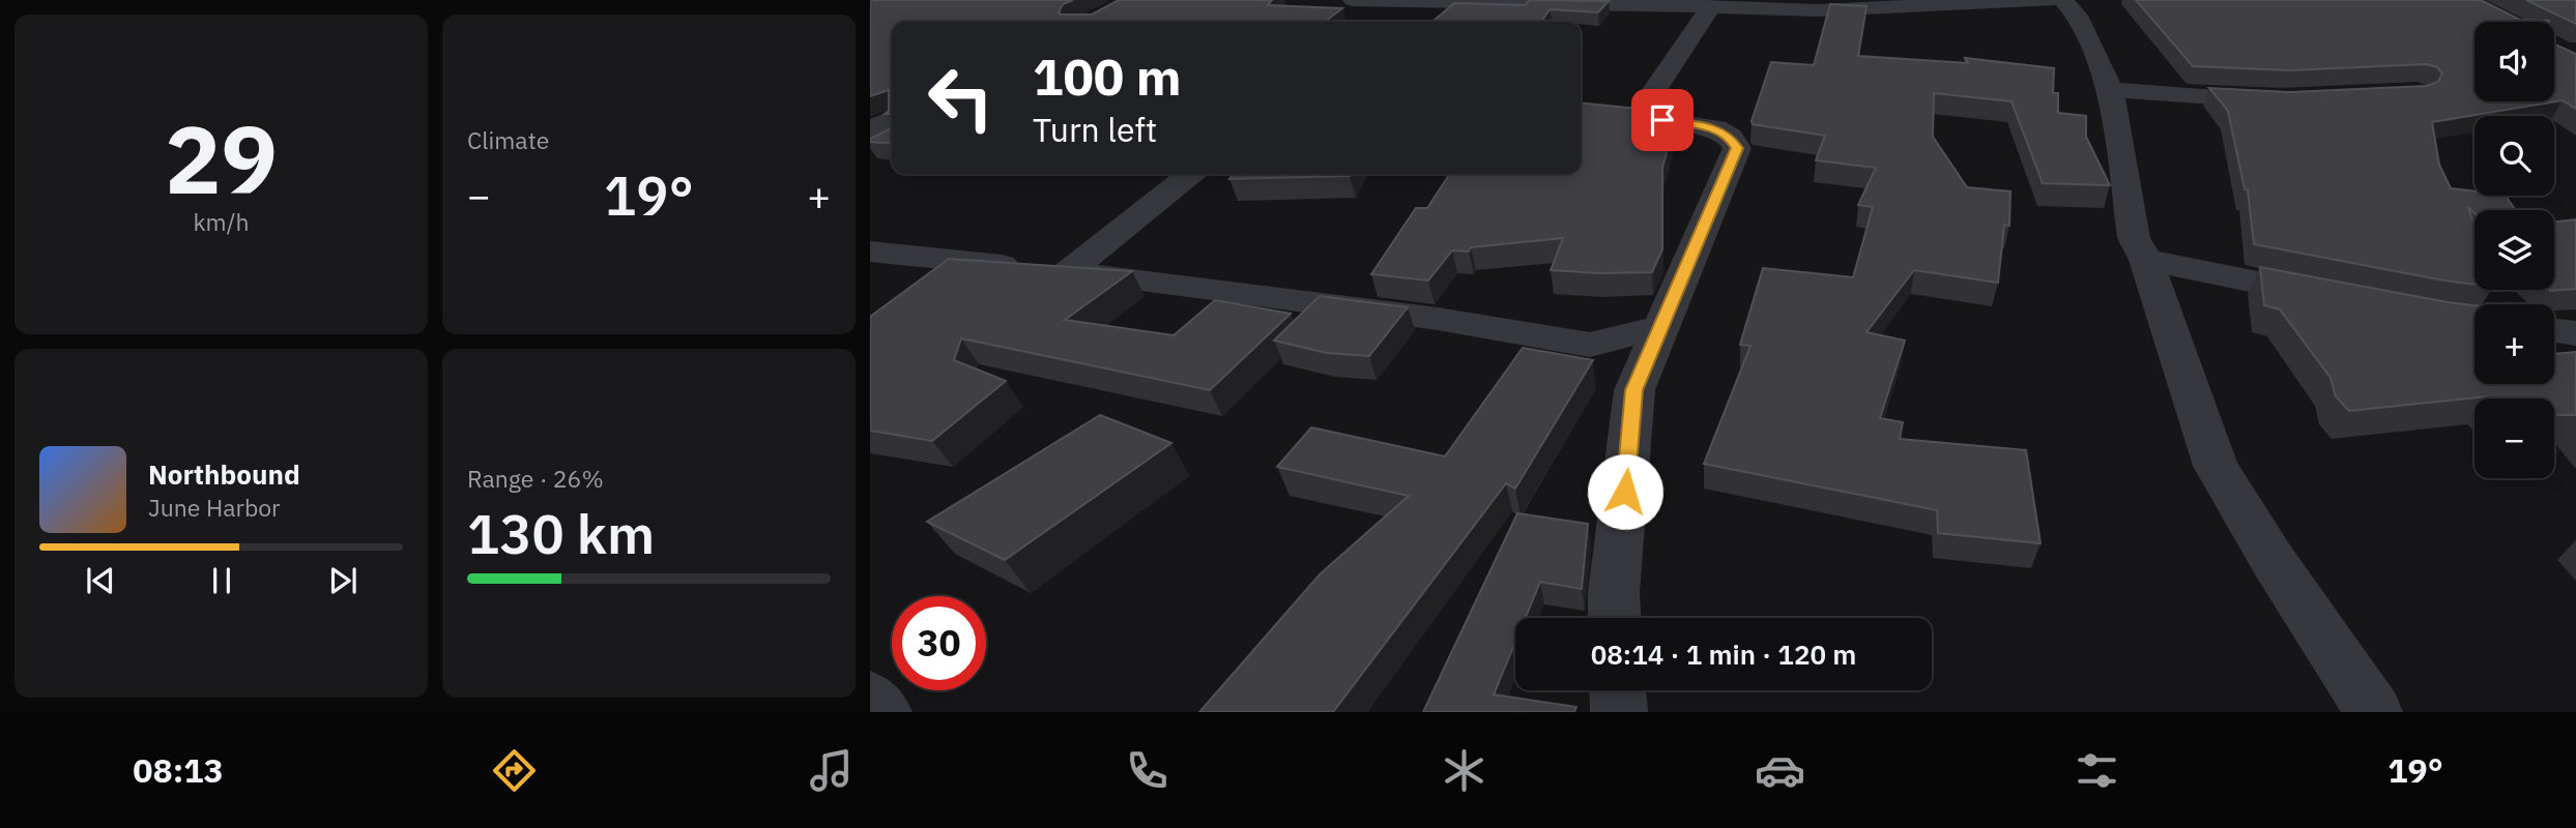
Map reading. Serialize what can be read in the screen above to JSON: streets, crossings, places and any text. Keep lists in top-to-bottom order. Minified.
{"page":{"tile":[["29","km/h"],"Climate",["Range · 26%","130 km"]],"map_buttons":["+","−"],"turn":["100 m","Turn left"],"heat":["−","19°","+"],"song":["Northbound","June Harbor"],"limit":"30","trip":"08:14 · 1 min · 120 m","tabs":["08:13","19°"]}}
